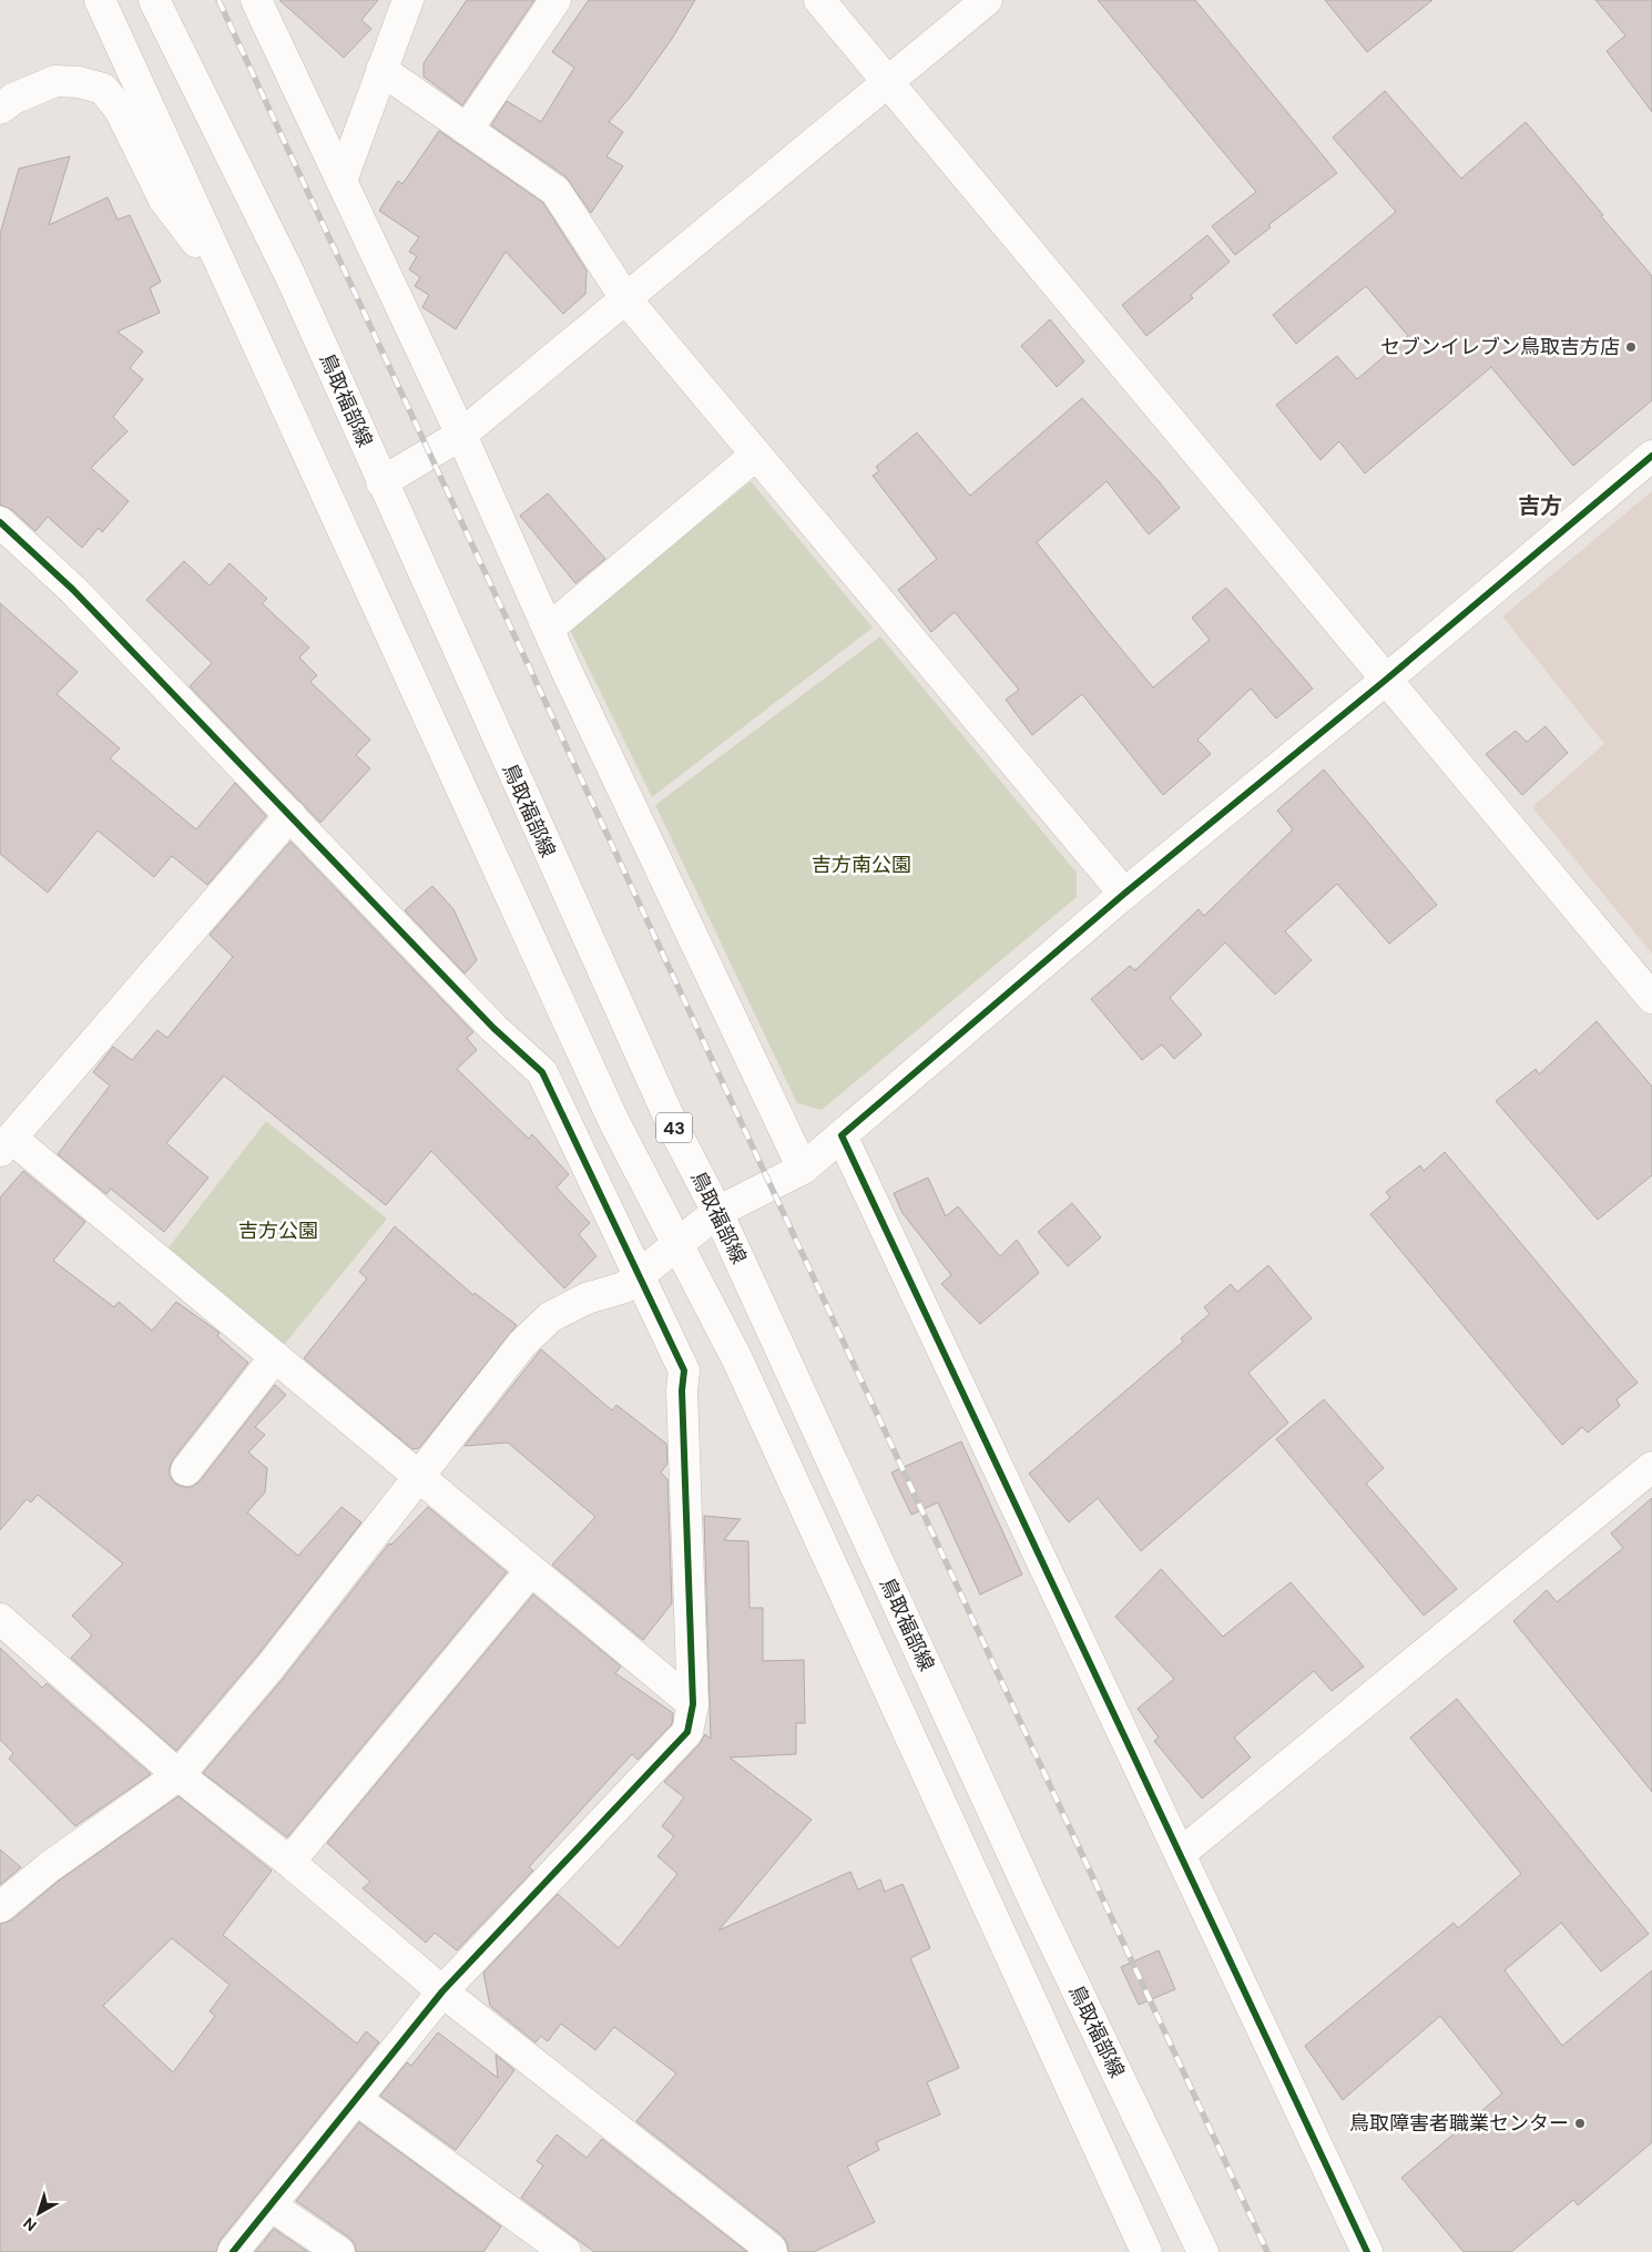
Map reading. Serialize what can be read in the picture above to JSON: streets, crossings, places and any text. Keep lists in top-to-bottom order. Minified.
{"streets":{"street":["鳥取福部線","43"]},"districts":["吉方"],"parks":["吉方南公園","吉方公園"],"places":["セブンイレブン鳥取吉方店","鳥取障害者職業センター"],"north":"bottom left"}
